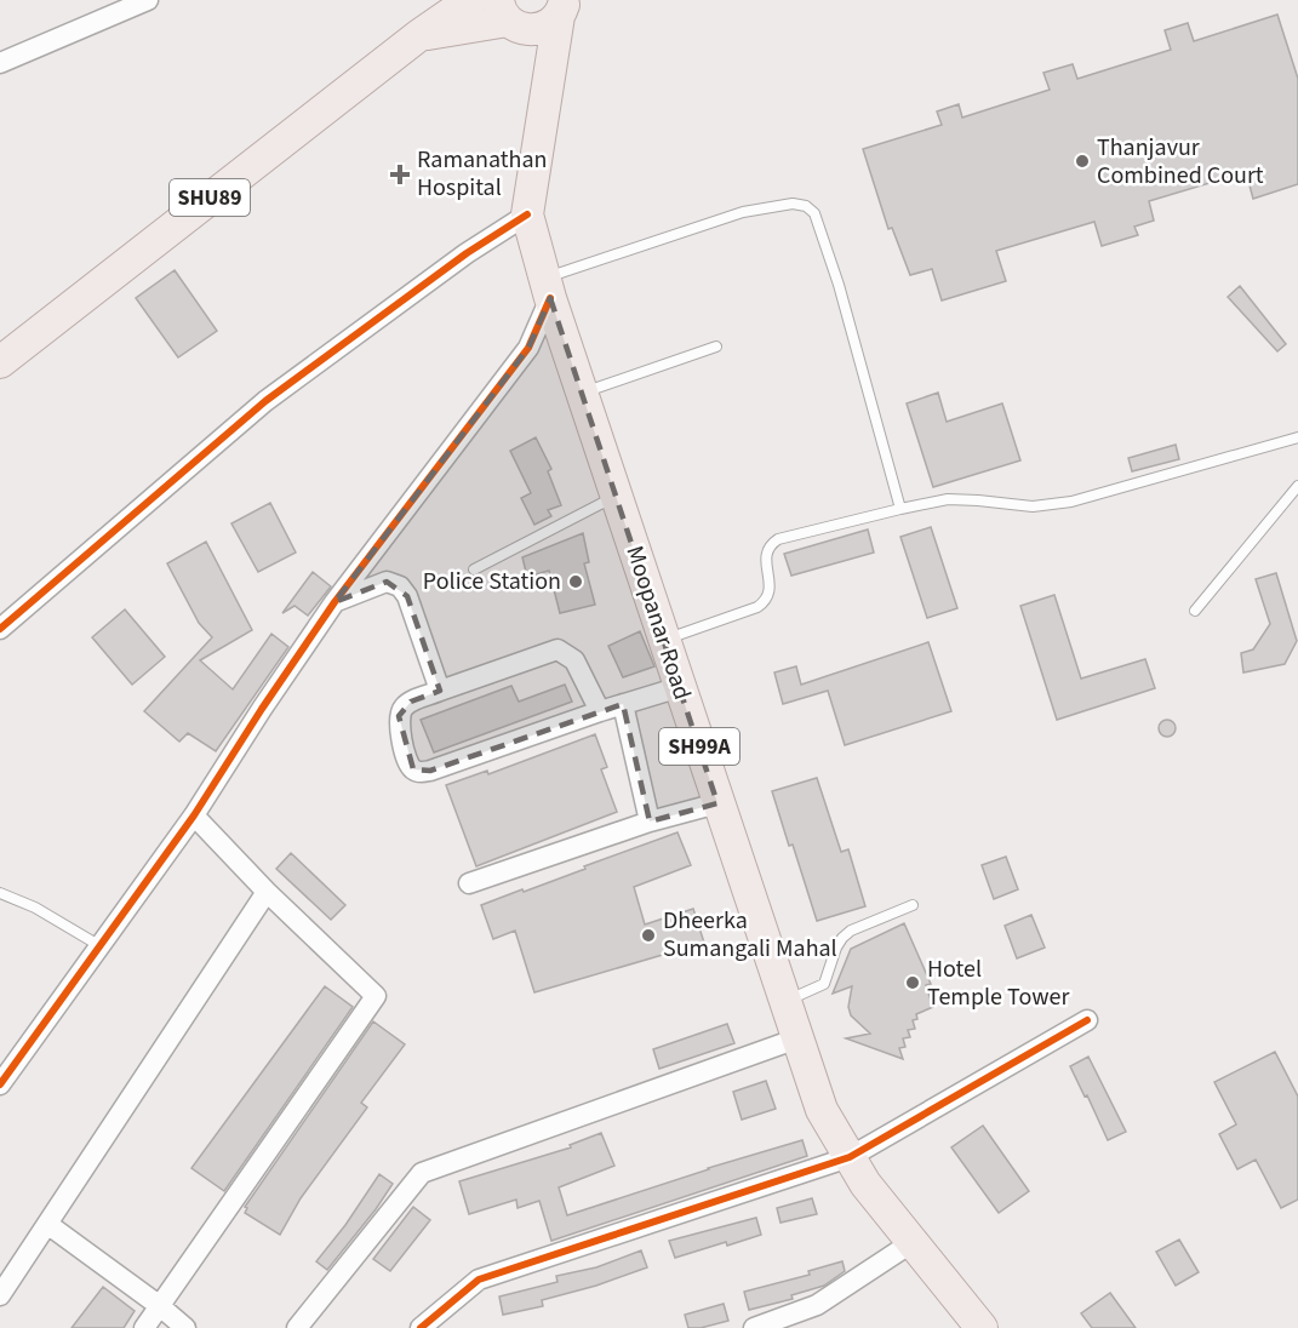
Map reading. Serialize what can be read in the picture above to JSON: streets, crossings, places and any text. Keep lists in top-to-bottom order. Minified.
{"streets":{"main road":["SHU89","Moopanar Road","SH99A"]},"crossings":[["SHU89","Moopanar Road"]],"places":{"other":["Thanjavur Combined Court","Police Station","Dheerka Sumangali Mahal","Hotel Temple Tower"],"health":["Ramanathan Hospital"]}}
